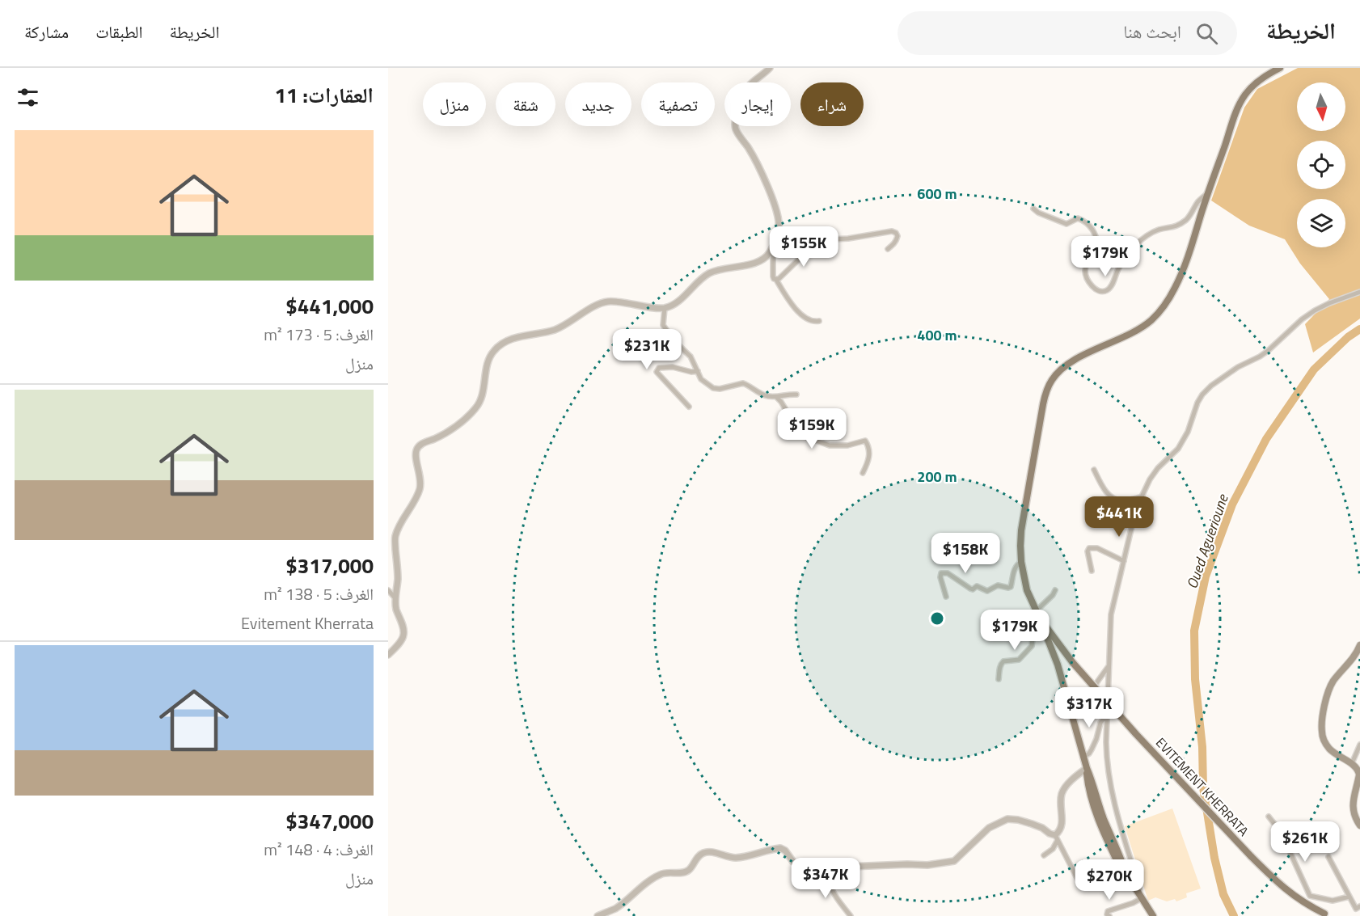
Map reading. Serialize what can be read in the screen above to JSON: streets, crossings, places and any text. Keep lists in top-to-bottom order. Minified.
{"streets":{"main road":["EVITEMENT KHERRATA"]},"water":["Oued Aguerioune"],"north":"bottom","page":{"header":"الخريطة","search":"ابحث هنا","nav":["الخريطة","الطبقات","مشاركة"],"heading":"العقارات: 11","chip":["شراء","إيجار","تصفية","جديد","شقة","منزل"],"list":[{"name":"$441,000","note":"الغرف: 5 · 173 m² · منزل"},{"name":"$317,000","note":"الغرف: 5 · 138 m² · Evitement Kherrata"},{"name":"$347,000","note":"الغرف: 4 · 148 m² · منزل"}],"price":["$155K","$179K","$231K","$159K","$441K","$158K","$179K","$317K","$261K","$347K","$270K"]},"rings":["600 m","400 m","200 m"]}
